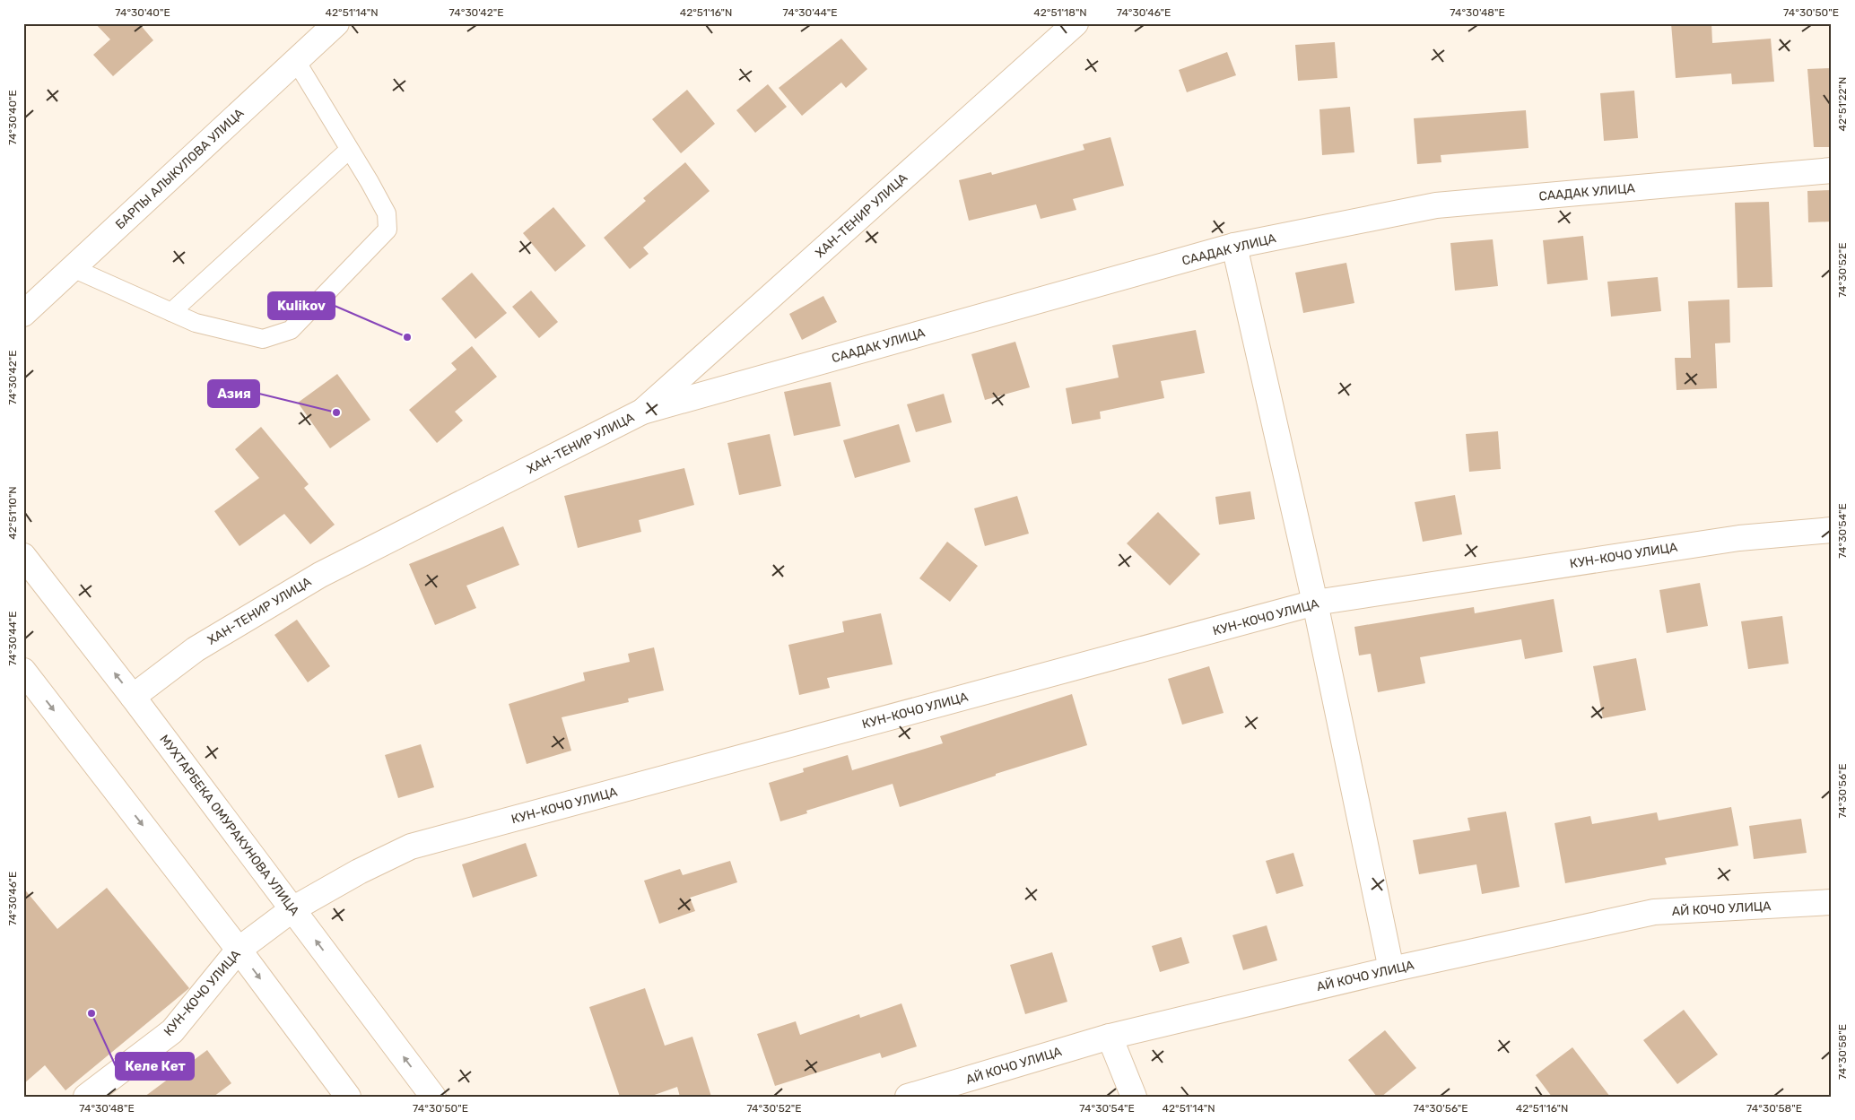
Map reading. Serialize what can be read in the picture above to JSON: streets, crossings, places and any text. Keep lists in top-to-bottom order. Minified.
{"streets":{"street":["БАРПЫ АЛЫКУЛОВА УЛИЦА","СААДАК УЛИЦА","ХАН-ТЕНИР УЛИЦА","КУН-КОЧО УЛИЦА","МУХТАРБЕКА ОМУРАКУНОВА УЛИЦА","АЙ КОЧО УЛИЦА"]},"crossings":[["СААДАК УЛИЦА","ХАН-ТЕНИР УЛИЦА"],["ХАН-ТЕНИР УЛИЦА","МУХТАРБЕКА ОМУРАКУНОВА УЛИЦА"],["КУН-КОЧО УЛИЦА","МУХТАРБЕКА ОМУРАКУНОВА УЛИЦА"]],"places":["Kulikov","Азия","Келе Кет"],"coordinates":["74°30'40\"E","42°51'14\"N","74°30'42\"E","42°51'16\"N","74°30'44\"E","42°51'18\"N","74°30'46\"E","74°30'48\"E","74°30'50\"E","42°51'22\"N","74°30'52\"E","42°51'10\"N","74°30'54\"E","74°30'56\"E","74°30'58\"E"]}
